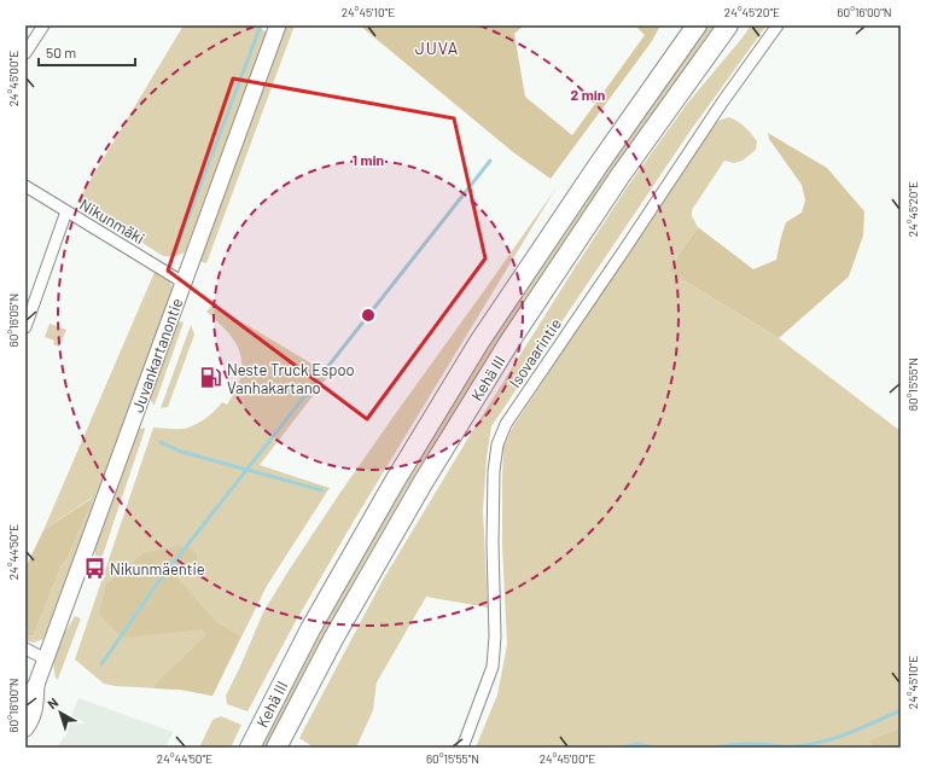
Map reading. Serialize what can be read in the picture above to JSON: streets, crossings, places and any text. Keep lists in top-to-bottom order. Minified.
{"streets":{"highway":["Kehä III"],"main road":["Juvankartanontie"],"street":["Nikunmäki","Isovaarintie"]},"crossings":[["Nikunmäki","Juvankartanontie"]],"districts":["JUVA"],"places":{"fuel station":["Neste Truck Espoo Vanhakartano"],"bus stop":["Nikunmäentie"]},"scale_bar":"50 m","north":"top left","coordinates":["24°45'10\"E","24°45'20\"E","60°16'00\"N","24°45'00\"E","60°16'05\"N","60°15'55\"N","24°44'50\"E"],"rings":["2 min","1 min"]}
